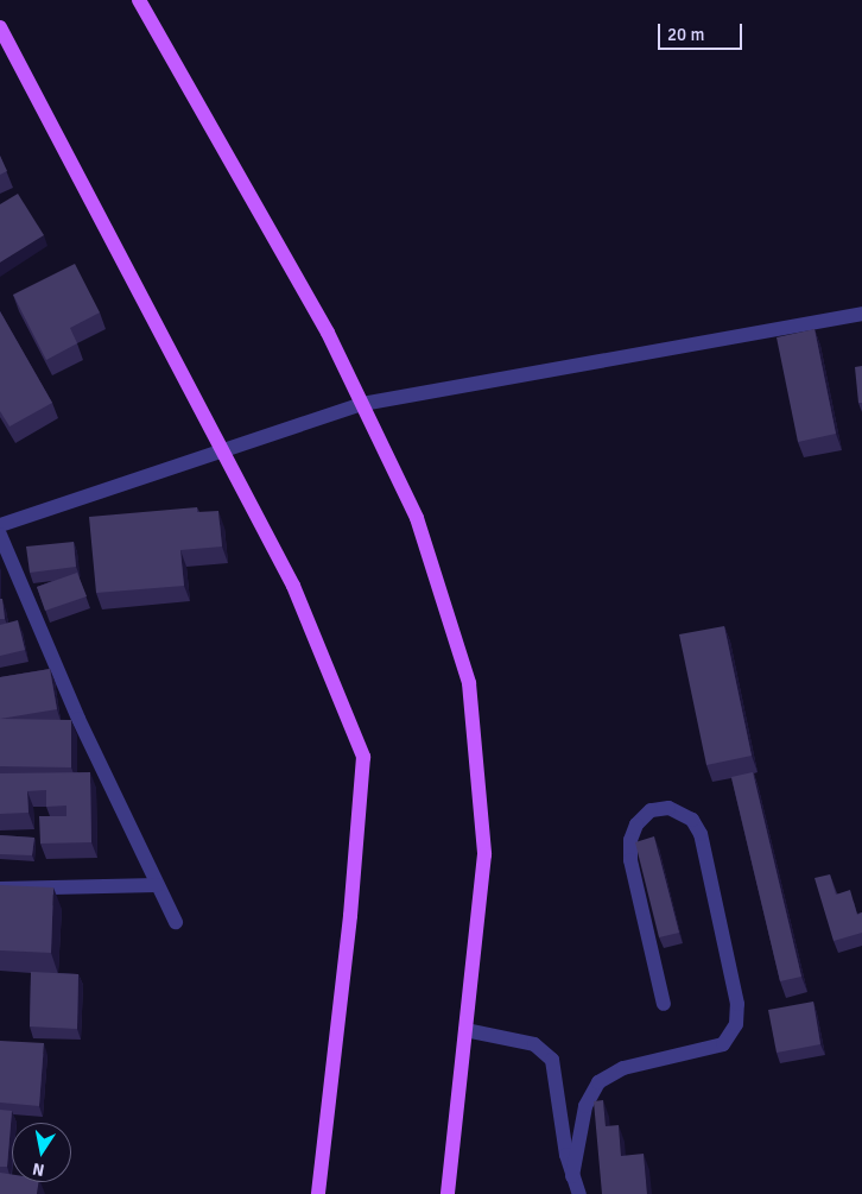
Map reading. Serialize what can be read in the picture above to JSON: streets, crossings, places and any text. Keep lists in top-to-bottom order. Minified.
{"scale_bar":"20 m","north":"bottom"}
